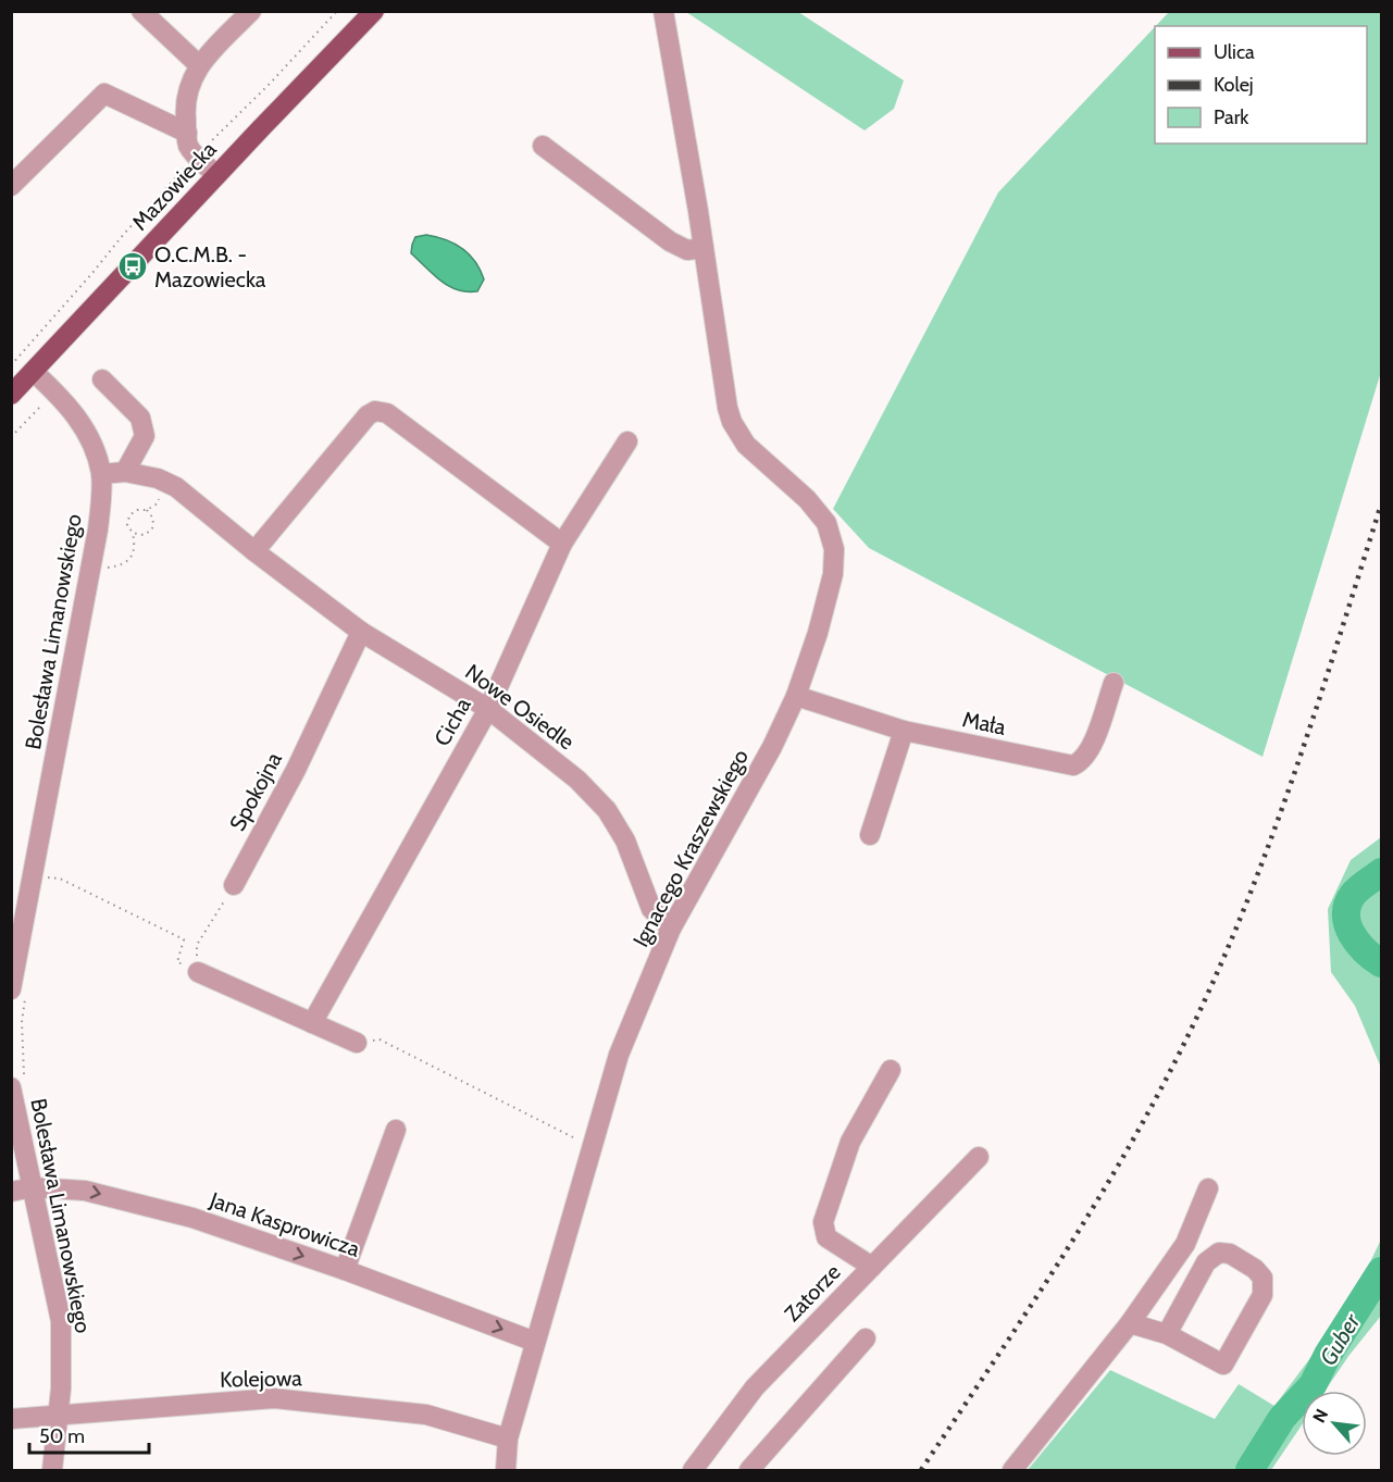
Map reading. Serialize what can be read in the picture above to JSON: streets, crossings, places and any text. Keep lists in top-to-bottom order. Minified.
{"streets":{"main road":["Mazowiecka"],"street":["Bolesława Limanowskiego","Nowe Osiedle","Cicha","Mała","Spokojna","Ignacego Kraszewskiego","Jana Kasprowicza","Zatorze","Kolejowa"]},"crossings":[["Bolesława Limanowskiego","Nowe Osiedle"],["Bolesława Limanowskiego","Jana Kasprowicza"],["Bolesława Limanowskiego","Kolejowa"],["Nowe Osiedle","Cicha"],["Nowe Osiedle","Spokojna"],["Nowe Osiedle","Ignacego Kraszewskiego"],["Mała","Ignacego Kraszewskiego"],["Ignacego Kraszewskiego","Jana Kasprowicza"],["Ignacego Kraszewskiego","Kolejowa"]],"one_way":["Jana Kasprowicza"],"water":["Guber"],"places":{"bus stop":["O.C.M.B. - Mazowiecka"]},"legend":["Ulica","Kolej","Park"],"scale_bar":"50 m","north":"top left"}
